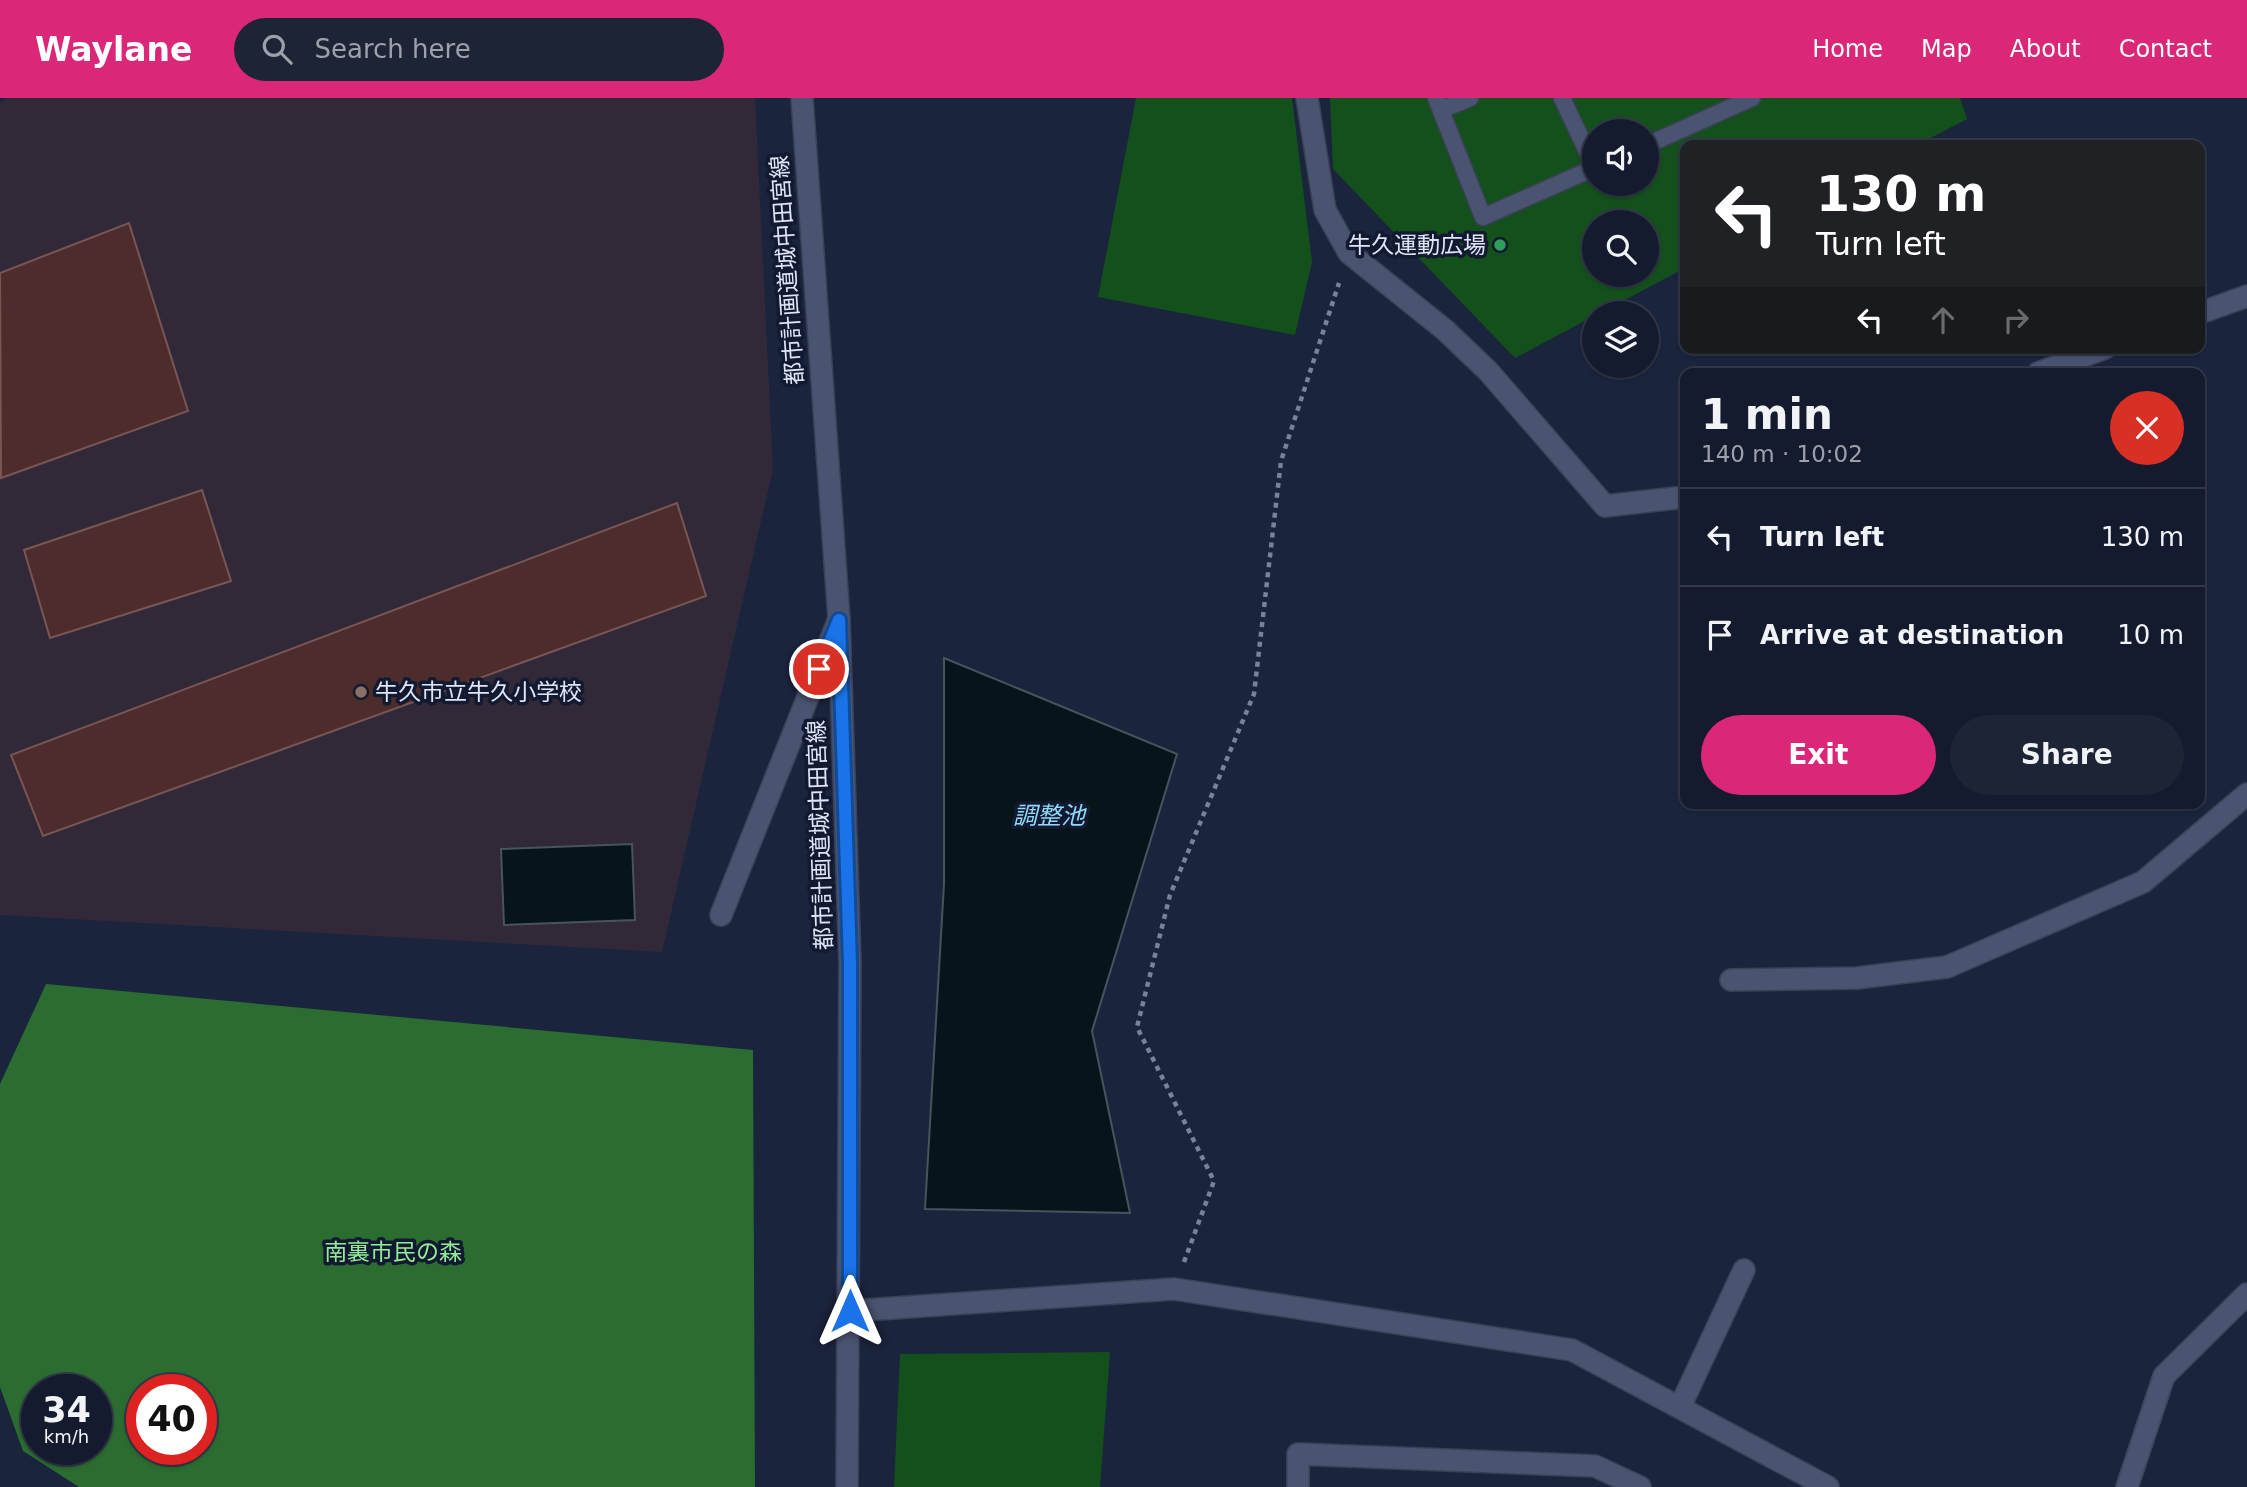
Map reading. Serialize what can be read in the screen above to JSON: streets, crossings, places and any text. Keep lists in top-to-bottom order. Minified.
{"streets":{"street":["都市計画道城中田宮線"]},"water":["調整池"],"parks":["南裏市民の森"],"places":["牛久運動広場","牛久市立牛久小学校"],"page":{"header":"Waylane","search":"Search here","nav":["Home","Map","About","Contact"],"turn":["130 m","Turn left"],"heading":["1 min","140 m · 10:02"],"list":[{"name":"Turn left","value":"130 m"},{"name":"Arrive at destination","value":"10 m"}],"buttons":["Exit","Share"],"speed":"34 km/h","limit":"40"}}
